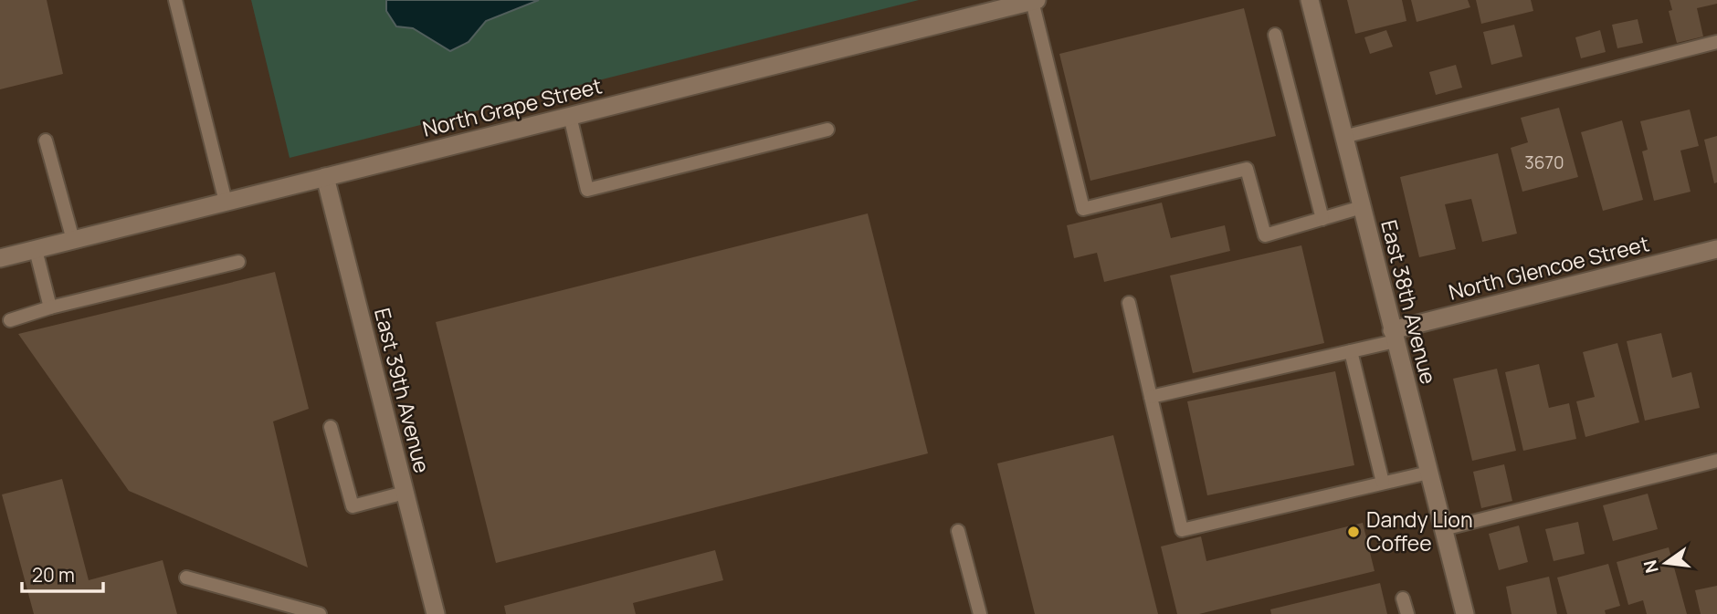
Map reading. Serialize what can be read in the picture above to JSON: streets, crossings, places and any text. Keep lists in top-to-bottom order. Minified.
{"streets":{"street":["North Grape Street","North Glencoe Street","East 38th Avenue","East 39th Avenue"]},"crossings":[["North Grape Street","East 39th Avenue"],["North Glencoe Street","East 38th Avenue"]],"places":["Dandy Lion Coffee"],"house_numbers":["3670"],"scale_bar":"20 m","north":"left"}
